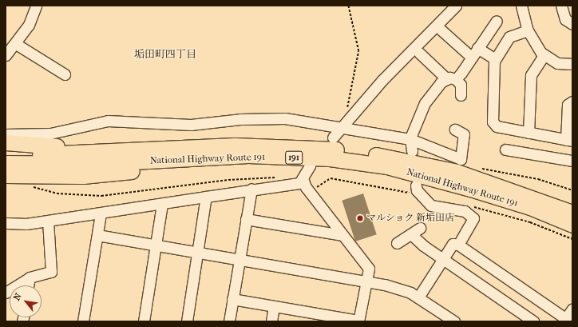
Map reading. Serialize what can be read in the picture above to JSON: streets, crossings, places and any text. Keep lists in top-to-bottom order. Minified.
{"streets":{"highway":["191","National Highway Route 191"]},"districts":["垢田町四丁目"],"places":["マルショク 新垢田店"],"north":"top left"}
